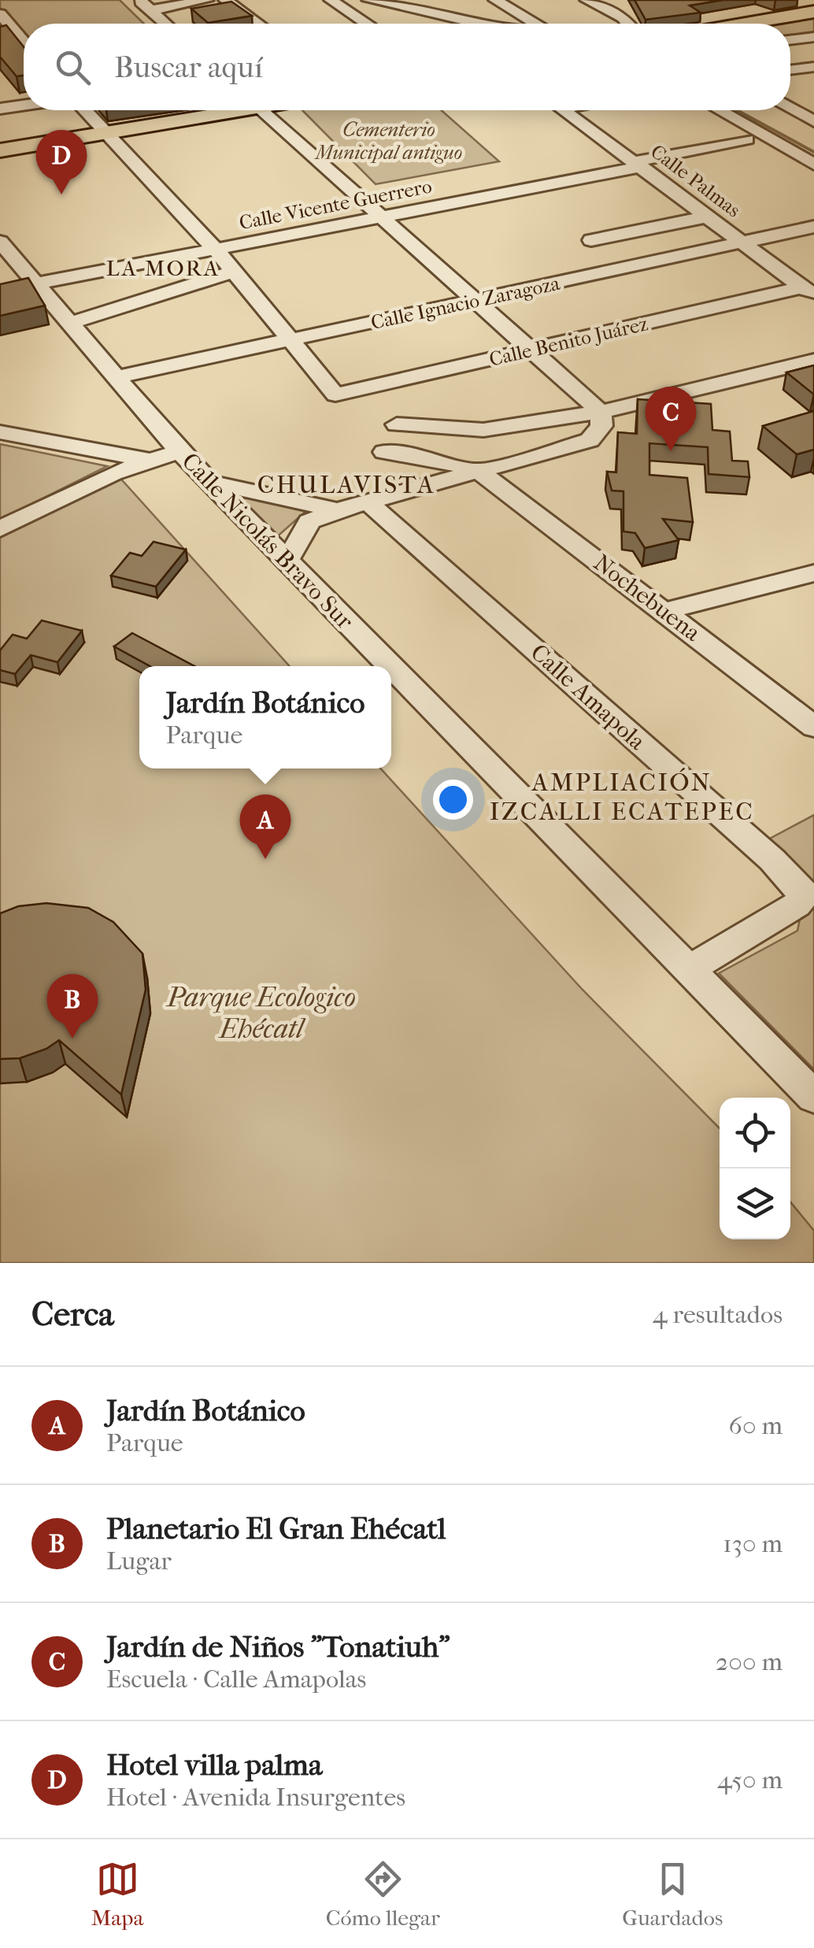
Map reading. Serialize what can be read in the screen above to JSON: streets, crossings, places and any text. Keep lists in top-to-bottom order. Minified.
{"streets":{"street":["Calle Palmas","Calle Vicente Guerrero","Calle Ignacio Zaragoza","Calle Benito Juárez","Calle Nicolás Bravo Sur","Nochebuena","Calle Amapola"]},"crossings":[["Calle Palmas","Calle Vicente Guerrero"],["Calle Palmas","Calle Ignacio Zaragoza"],["Calle Palmas","Calle Benito Juárez"],["Calle Vicente Guerrero","Calle Nicolás Bravo Sur"],["Calle Ignacio Zaragoza","Calle Benito Juárez"],["Calle Ignacio Zaragoza","Calle Nicolás Bravo Sur"],["Calle Nicolás Bravo Sur","Calle Amapola"]],"districts":["LA MORA","CHULAVISTA","AMPLIACIÓN IZCALLI ECATEPEC"],"parks":["Cementerio Municipal antiguo","Parque Ecologico Ehécatl"],"page":{"search":"Buscar aquí","pins":["D","C","A","B"],"popup":["Jardín Botánico","Parque"],"heading":["Cerca","4 resultados"],"list":[{"mark":"A","name":"Jardín Botánico","note":"Parque","value":"60 m"},{"mark":"B","name":"Planetario El Gran Ehécatl","note":"Lugar","value":"130 m"},{"mark":"C","name":"Jardín de Niños \"Tonatiuh\"","note":"Escuela · Calle Amapolas","value":"200 m"},{"mark":"D","name":"Hotel villa palma","note":"Hotel · Avenida Insurgentes","value":"450 m"}],"nav":["Mapa","Cómo llegar","Guardados"]}}
